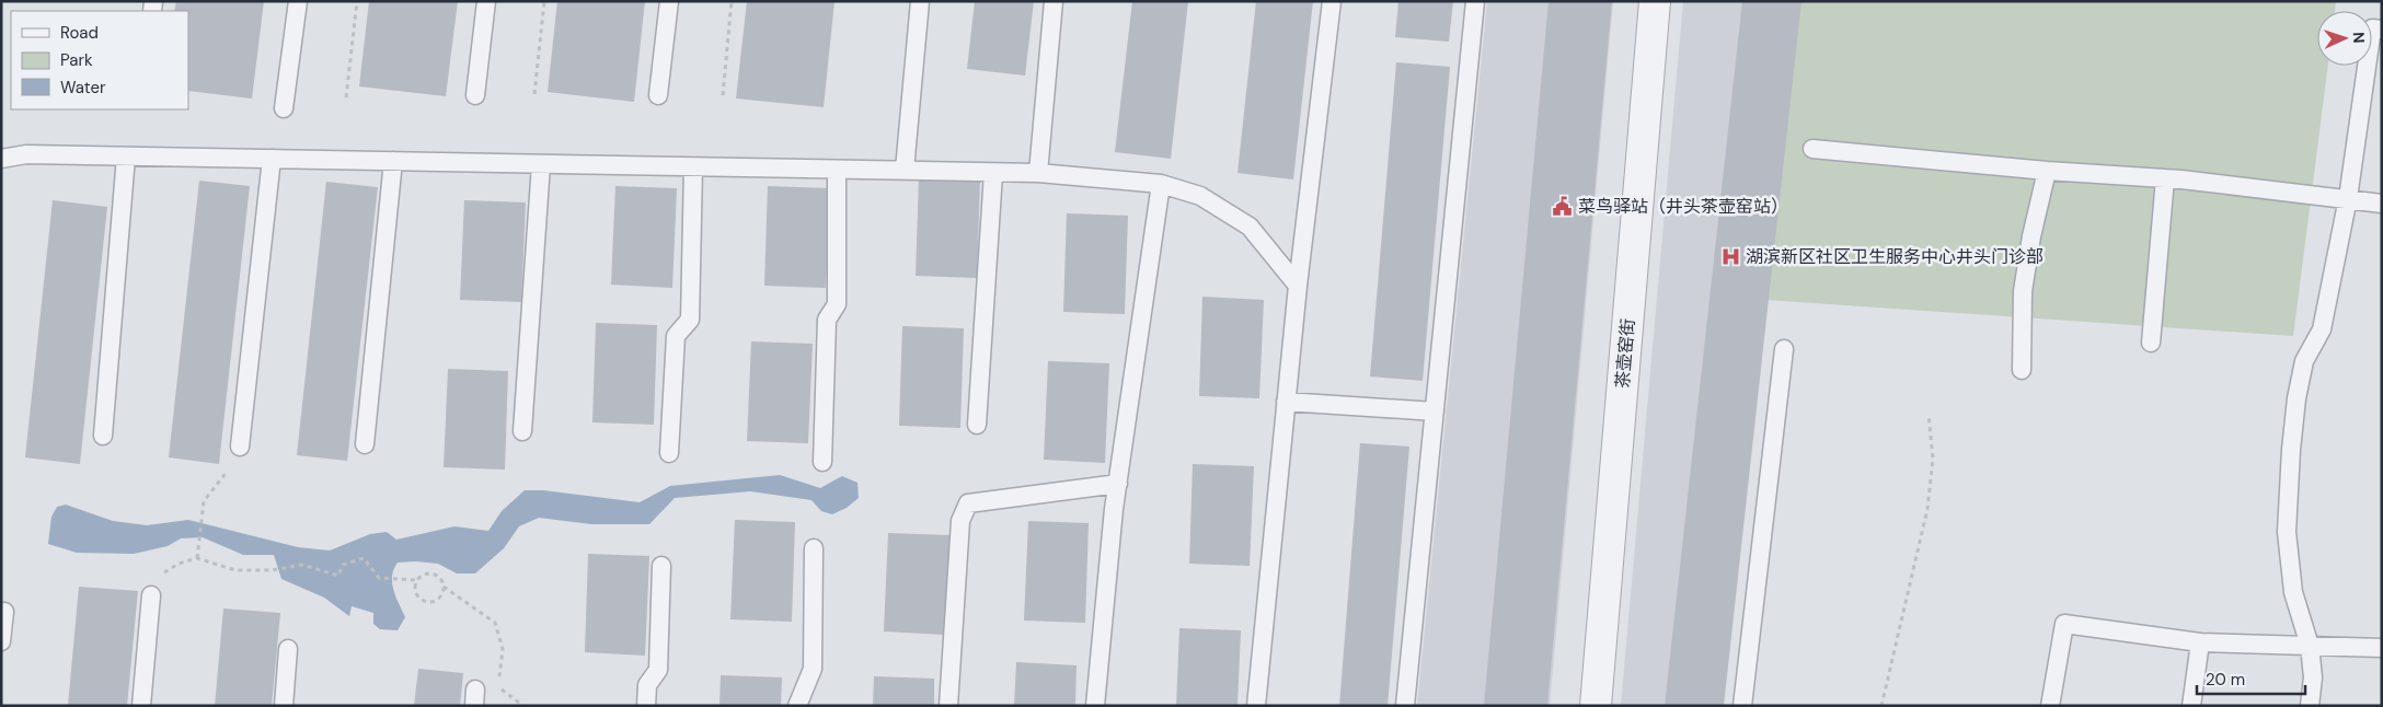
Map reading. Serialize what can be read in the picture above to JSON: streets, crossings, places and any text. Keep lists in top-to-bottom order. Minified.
{"streets":{"street":["茶壶窑街"]},"places":{"public building":["菜鸟驿站（井头茶壶窑站）"],"hospital":["湖滨新区社区卫生服务中心井头门诊部"]},"legend":["Road","Park","Water"],"scale_bar":"20 m","north":"right"}
